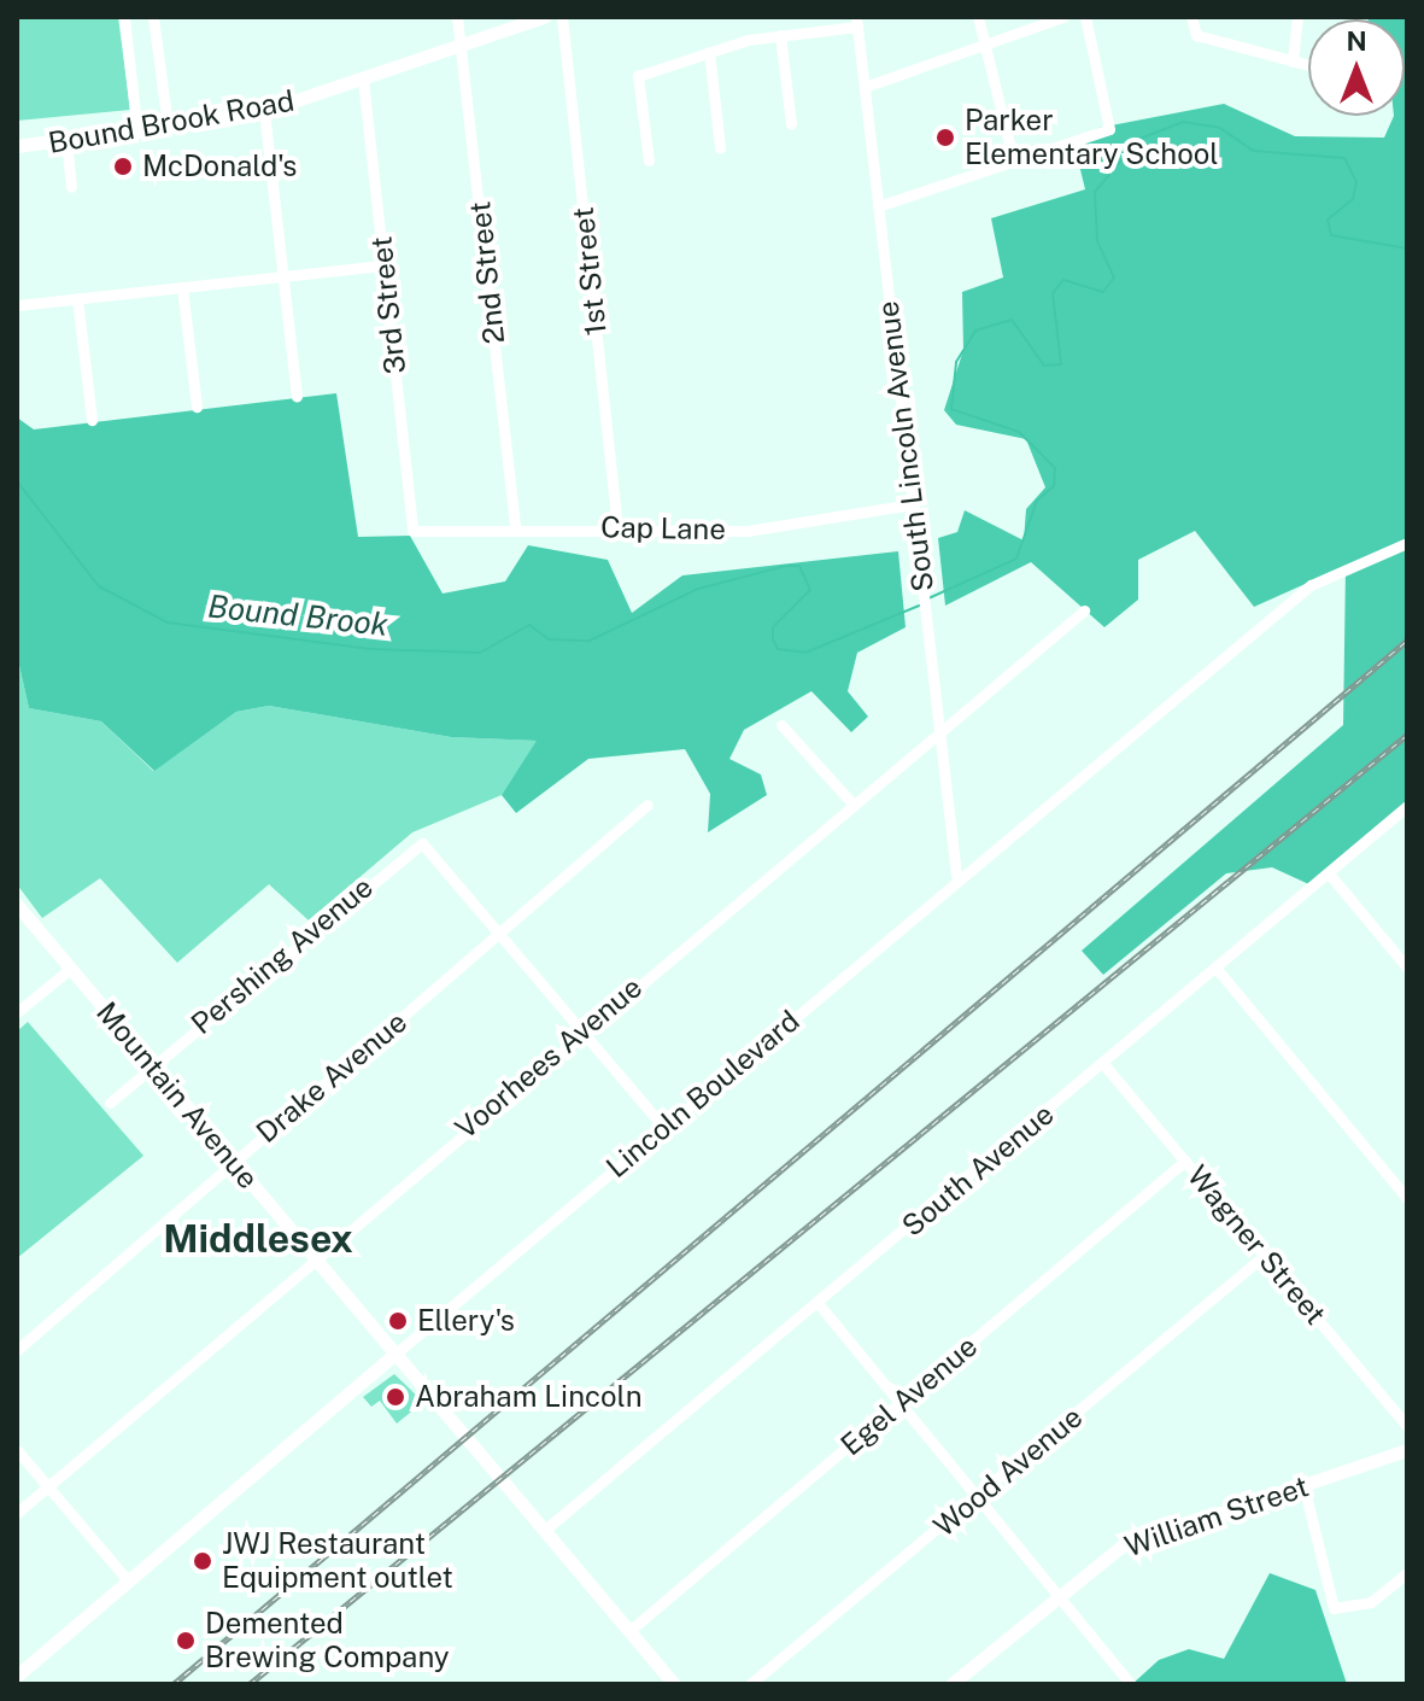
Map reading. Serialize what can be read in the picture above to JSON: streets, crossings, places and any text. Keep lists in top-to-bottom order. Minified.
{"streets":{"main road":["Bound Brook Road","Lincoln Boulevard","Mountain Avenue","William Street"],"street":["1st Street","2nd Street","3rd Street","South Lincoln Avenue","Cap Lane","Pershing Avenue","Voorhees Avenue","Drake Avenue","South Avenue","Wagner Street","Egel Avenue","Wood Avenue"]},"crossings":[["Bound Brook Road","2nd Street"],["Bound Brook Road","3rd Street"],["1st Street","Cap Lane"],["2nd Street","Cap Lane"],["3rd Street","Cap Lane"],["South Lincoln Avenue","Cap Lane"],["South Lincoln Avenue","Voorhees Avenue"],["South Lincoln Avenue","Lincoln Boulevard"],["Pershing Avenue","Drake Avenue"],["Pershing Avenue","Mountain Avenue"],["Voorhees Avenue","Mountain Avenue"],["Drake Avenue","Mountain Avenue"],["Lincoln Boulevard","Mountain Avenue"],["Mountain Avenue","South Avenue"],["Mountain Avenue","Egel Avenue"],["South Avenue","Wagner Street"],["Wagner Street","Egel Avenue"],["Wagner Street","Wood Avenue"]],"districts":["Middlesex"],"water":["Bound Brook"],"places":["Parker Elementary School","McDonald's","Ellery's","Abraham Lincoln","JWJ Restaurant Equipment outlet","Demented Brewing Company"],"north":"top"}
